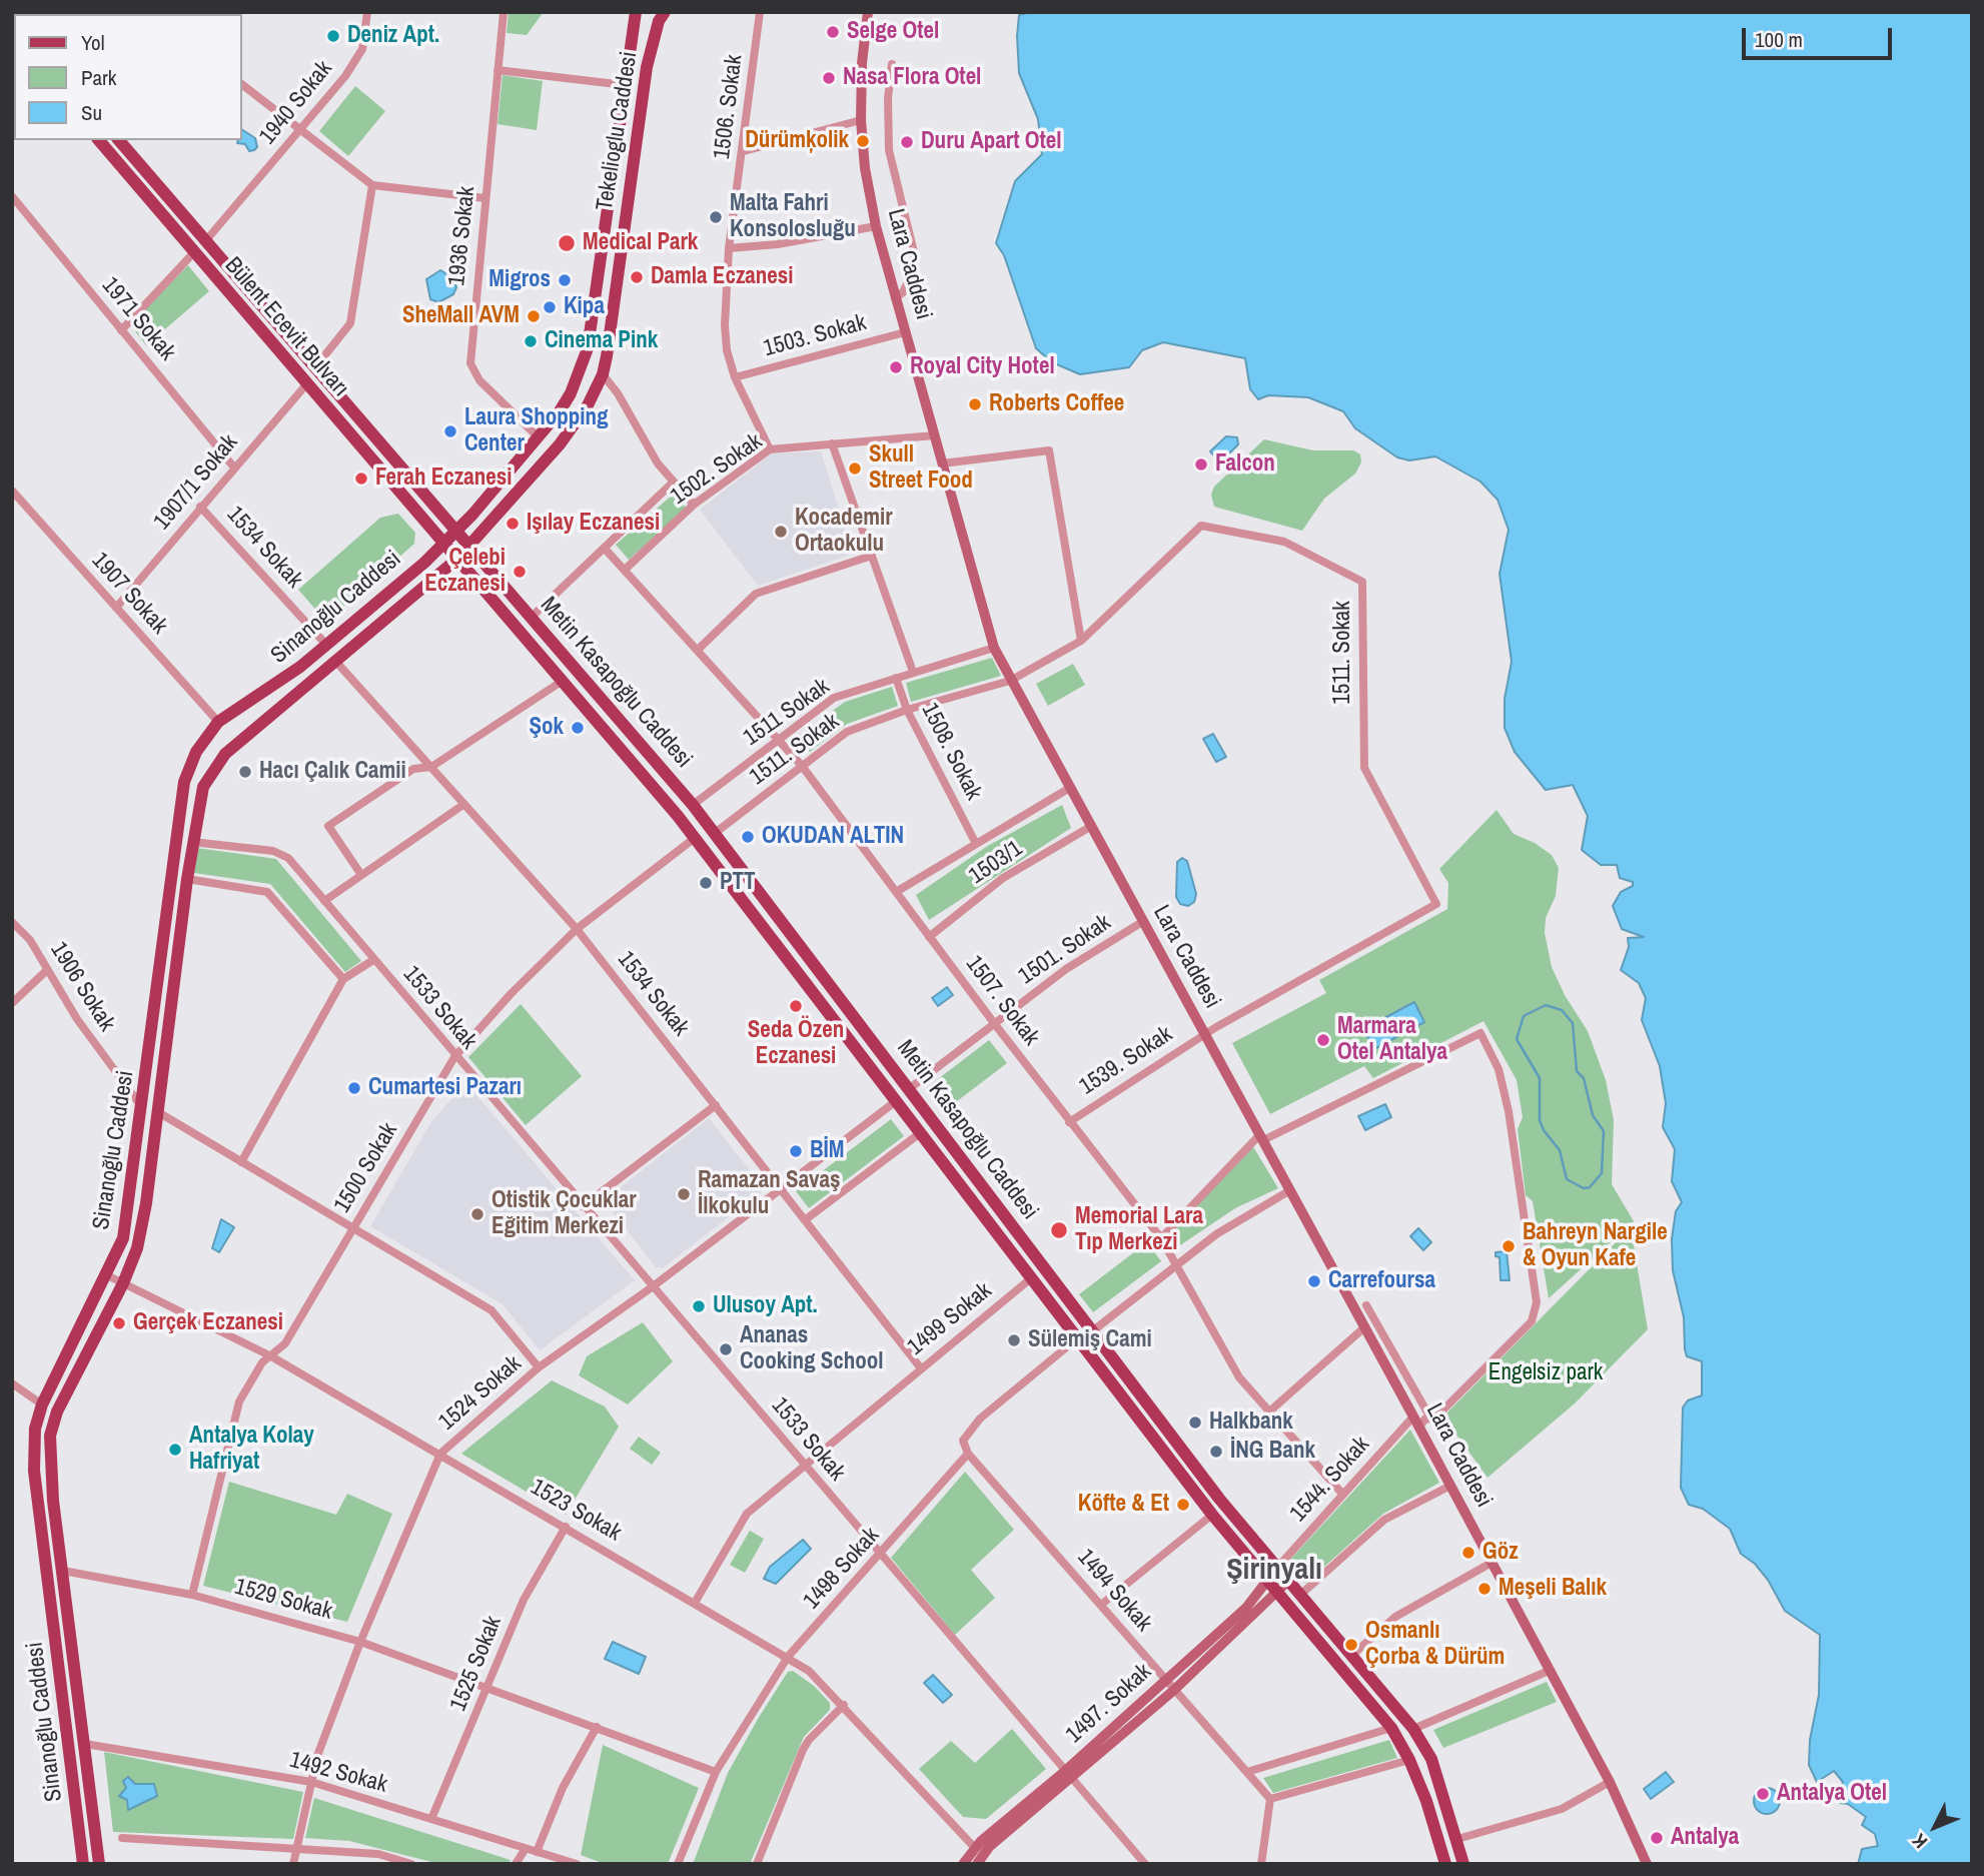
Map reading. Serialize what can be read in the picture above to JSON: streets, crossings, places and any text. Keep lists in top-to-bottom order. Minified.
{"streets":{"main road":["Tekelioglu Caddesi","Bülent Ecevit Bulvarı","Si̇nanoğlu Caddesi","Metin Kasapoğlu Caddesi"],"street":["1940 Sokak","1506. Sokak","1936 Sokak","Lara Caddesi","1971 Sokak","1503. Sokak","1502. Sokak","1907/1 Sokak","1534 Sokak","1907 Sokak","1511. Sokak","1511 Sokak","1508. Sokak","1503/1","1501. Sokak","1906 Sokak","1507. Sokak","1533 Sokak","1539. Sokak","1500 Sokak","1499 Sokak","1524 Sokak","1544. Sokak","1523 Sokak","1498 Sokak","1494 Sokak","1529 Sokak","1525 Sokak","1497. Sokak","1492 Sokak"]},"crossings":[["1940 Sokak","Bülent Ecevit Bulvarı"],["1506. Sokak","1503. Sokak"],["1506. Sokak","1502. Sokak"],["Tekelioglu Caddesi","1936 Sokak"],["Tekelioglu Caddesi","Bülent Ecevit Bulvarı"],["Tekelioglu Caddesi","Si̇nanoğlu Caddesi"],["Tekelioglu Caddesi","Metin Kasapoğlu Caddesi"],["Lara Caddesi","1503. Sokak"],["Lara Caddesi","1502. Sokak"],["Lara Caddesi","1511. Sokak"],["Lara Caddesi","1511 Sokak"],["Lara Caddesi","1503/1"],["Lara Caddesi","1501. Sokak"],["Lara Caddesi","1539. Sokak"],["Lara Caddesi","1544. Sokak"],["1971 Sokak","1907/1 Sokak"],["Bülent Ecevit Bulvarı","1907/1 Sokak"],["Bülent Ecevit Bulvarı","Si̇nanoğlu Caddesi"],["Bülent Ecevit Bulvarı","Metin Kasapoğlu Caddesi"],["1502. Sokak","1507. Sokak"],["1907/1 Sokak","1534 Sokak"],["1907/1 Sokak","1907 Sokak"],["1534 Sokak","Si̇nanoğlu Caddesi"],["1534 Sokak","1500 Sokak"],["1534 Sokak","1499 Sokak"],["1534 Sokak","1524 Sokak"],["1907 Sokak","Si̇nanoğlu Caddesi"],["Si̇nanoğlu Caddesi","Metin Kasapoğlu Caddesi"],["Si̇nanoğlu Caddesi","1906 Sokak"],["Si̇nanoğlu Caddesi","1533 Sokak"],["Si̇nanoğlu Caddesi","1523 Sokak"],["Si̇nanoğlu Caddesi","1529 Sokak"],["Si̇nanoğlu Caddesi","1492 Sokak"],["1511. Sokak","Metin Kasapoğlu Caddesi"],["1511. Sokak","1508. Sokak"],["1511. Sokak","1507. Sokak"],["1511. Sokak","1539. Sokak"],["Metin Kasapoğlu Caddesi","1511 Sokak"],["Metin Kasapoğlu Caddesi","1501. Sokak"],["Metin Kasapoğlu Caddesi","1500 Sokak"],["Metin Kasapoğlu Caddesi","1499 Sokak"],["Metin Kasapoğlu Caddesi","1524 Sokak"],["Metin Kasapoğlu Caddesi","1544. Sokak"],["Metin Kasapoğlu Caddesi","1498 Sokak"],["Metin Kasapoğlu Caddesi","1497. Sokak"],["1511 Sokak","1508. Sokak"],["1511 Sokak","1507. Sokak"],["1503/1","1507. Sokak"],["1501. Sokak","1507. Sokak"],["1507. Sokak","1539. Sokak"],["1507. Sokak","1544. Sokak"],["1533 Sokak","1500 Sokak"],["1533 Sokak","1499 Sokak"],["1533 Sokak","1524 Sokak"],["1533 Sokak","1498 Sokak"],["1533 Sokak","1497. Sokak"],["1500 Sokak","1523 Sokak"],["1500 Sokak","1529 Sokak"],["1499 Sokak","1523 Sokak"],["1524 Sokak","1523 Sokak"],["1524 Sokak","1529 Sokak"],["1524 Sokak","1492 Sokak"],["1544. Sokak","1497. Sokak"],["1523 Sokak","1498 Sokak"],["1523 Sokak","1525 Sokak"],["1523 Sokak","1497. Sokak"],["1498 Sokak","1494 Sokak"],["1498 Sokak","1529 Sokak"],["1494 Sokak","1497. Sokak"],["1529 Sokak","1525 Sokak"],["1525 Sokak","1492 Sokak"]],"districts":["Şirinyalı"],"parks":["Engelsiz park"],"places":["Selge Otel","Deniz Apt.","Nasa Flora Otel","Dürümķolik","Duru Apart Otel","Malta Fahri Konsolosluğu","Medical Park","Damla Eczanesi","Migros","Kipa","SheMall AVM","Cinema Pink","Royal City Hotel","Roberts Coffee","Laura Shopping Center","Falcon","Skull Street Food","Ferah Eczanesi","Işılay Eczanesi","Kocademir Ortaokulu","Çelebi Eczanesi","Şok","Hacı Çalık Camii","OKUDAN ALTIN","PTT","Seda Özen Eczanesi","Marmara Otel Antalya","Cumartesi Pazarı","BİM","Ramazan Savaş İlkokulu","Otistik Çocuklar Eğitim Merkezi","Memorial Lara Tıp Merkezi","Bahreyn Nargile & Oyun Kafe","Carrefoursa","Ulusoy Apt.","Gerçek Eczanesi","Sülemiş Cami","Ananas Cooking School","Halkbank","Antalya Kolay Hafriyat","İNG Bank","Köfte & Et","Göz","Meşeli Balık","Osmanlı Çorba & Dürüm","Antalya Otel","Antalya"],"legend":["Yol","Park","Su"],"scale_bar":"100 m","north":"bottom left"}
